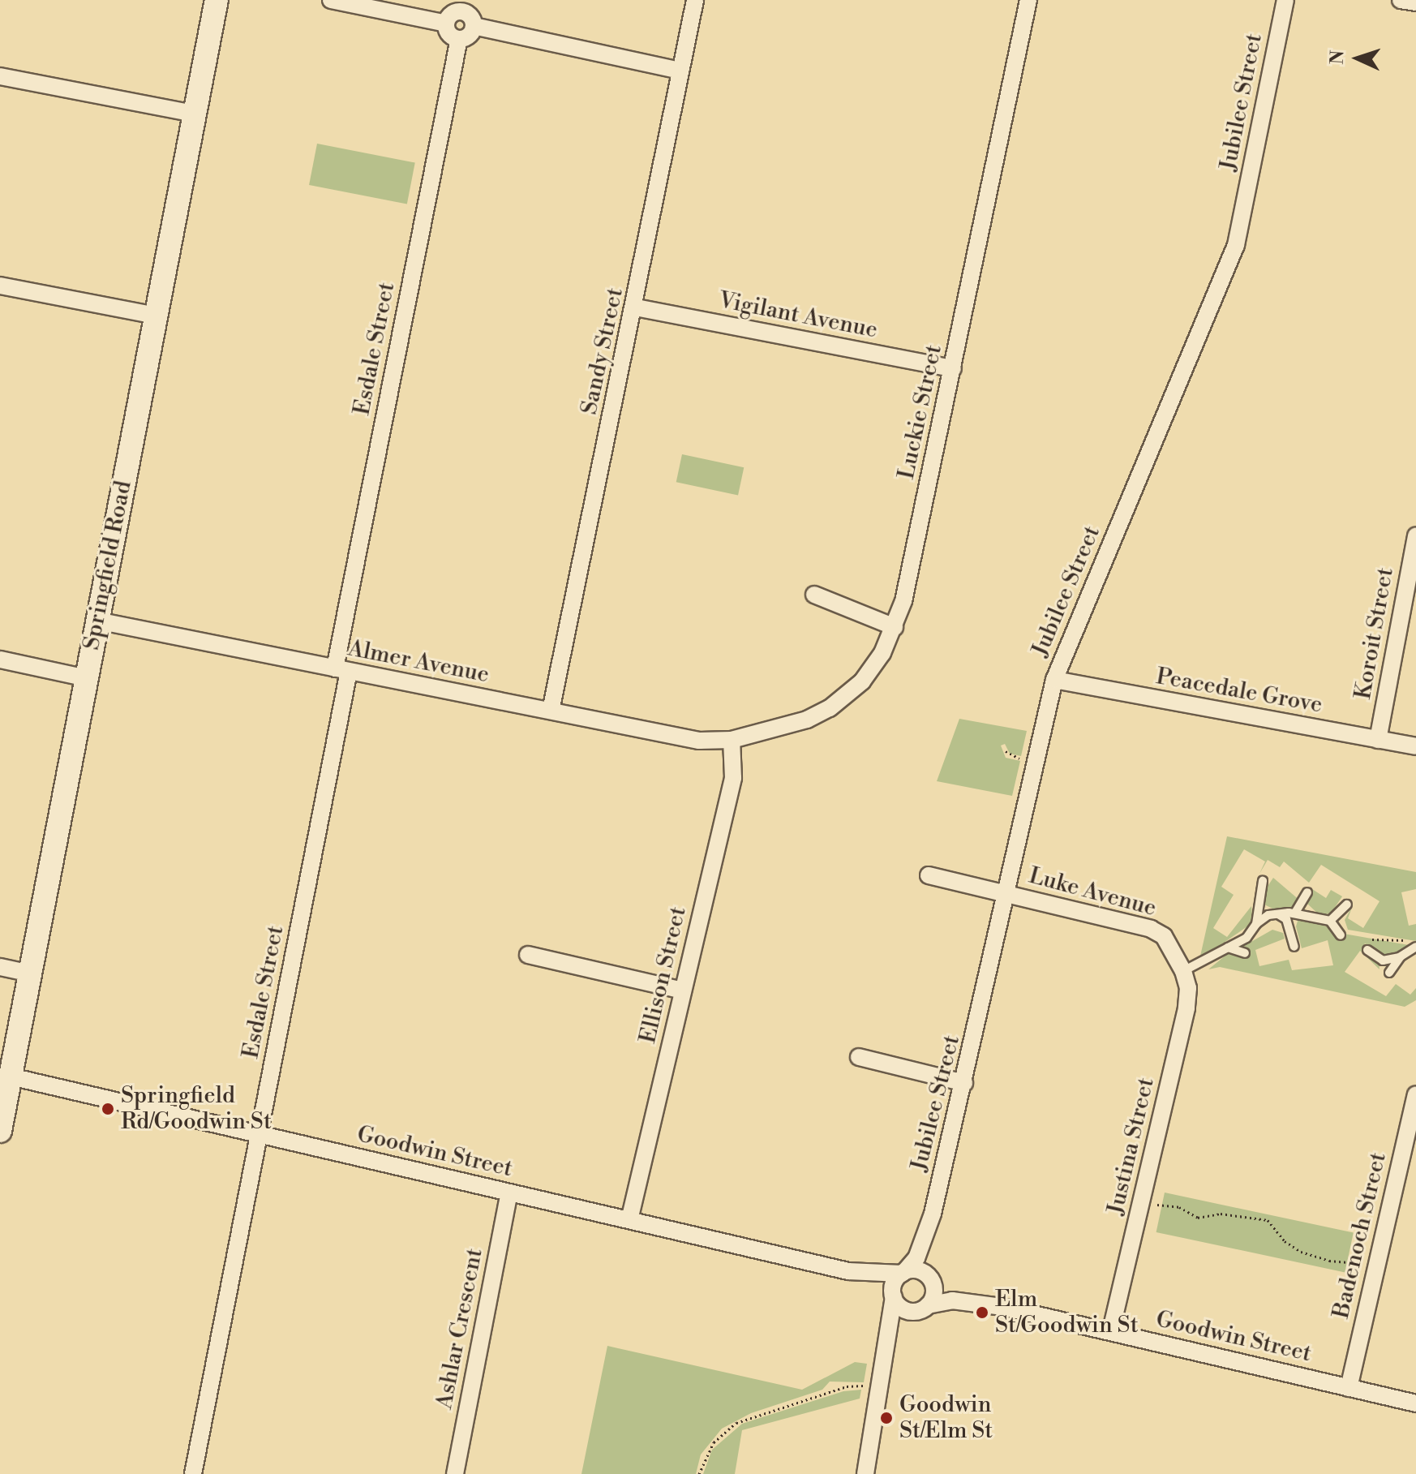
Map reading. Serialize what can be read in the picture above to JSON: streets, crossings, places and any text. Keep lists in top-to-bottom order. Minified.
{"streets":{"main road":["Springfield Road"],"street":["Jubilee Street","Vigilant Avenue","Esdale Street","Sandy Street","Luckie Street","Koroit Street","Almer Avenue","Peacedale Grove","Luke Avenue","Ellison Street","Justina Street","Goodwin Street","Badenoch Street","Ashlar Crescent"]},"crossings":[["Jubilee Street","Peacedale Grove"],["Jubilee Street","Luke Avenue"],["Jubilee Street","Goodwin Street"],["Vigilant Avenue","Sandy Street"],["Vigilant Avenue","Luckie Street"],["Esdale Street","Almer Avenue"],["Esdale Street","Goodwin Street"],["Sandy Street","Almer Avenue"],["Luckie Street","Almer Avenue"],["Luckie Street","Ellison Street"],["Springfield Road","Almer Avenue"],["Springfield Road","Goodwin Street"],["Koroit Street","Peacedale Grove"],["Almer Avenue","Ellison Street"],["Luke Avenue","Justina Street"],["Ellison Street","Goodwin Street"],["Justina Street","Goodwin Street"],["Goodwin Street","Badenoch Street"],["Goodwin Street","Ashlar Crescent"]],"places":["Springfield Rd/Goodwin St","Elm St/Goodwin St","Goodwin St/Elm St"],"north":"left"}
